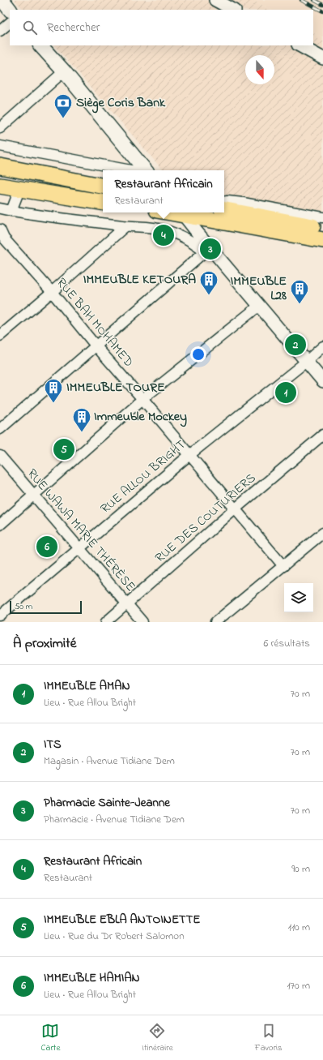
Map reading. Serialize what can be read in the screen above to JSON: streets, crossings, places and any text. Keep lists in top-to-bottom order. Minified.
{"streets":{"street":["RUE BAH MOHAMED","RUE ALLOU BRIGHT","RUE DES COUTURIERS","RUE WAWA MARIE THÉRÈSE"]},"crossings":[["RUE BAH MOHAMED","RUE ALLOU BRIGHT"],["RUE BAH MOHAMED","RUE DES COUTURIERS"],["RUE ALLOU BRIGHT","RUE WAWA MARIE THÉRÈSE"],["RUE DES COUTURIERS","RUE WAWA MARIE THÉRÈSE"]],"places":{"bank":["Siège Coris Bank"],"building":["IMMEUBLE KETOURA","IMMEUBLE L28","IMMEUBLE TOURE","Immeuble Mockey"]},"scale_bar":"50 m","north":"bottom","page":{"search":"Rechercher","popup":["Restaurant Africain","Restaurant"],"pins":["4","3","2","1","5","6"],"scale":"50 m","heading":["À proximité","6 résultats"],"list":[{"mark":"1","name":"IMMEUBLE AMAN","note":"Lieu · Rue Allou Bright","value":"70 m"},{"mark":"2","name":"ITS","note":"Magasin · Avenue Tidiane Dem","value":"70 m"},{"mark":"3","name":"Pharmacie Sainte-Jeanne","note":"Pharmacie · Avenue Tidiane Dem","value":"70 m"},{"mark":"4","name":"Restaurant Africain","note":"Restaurant","value":"90 m"},{"mark":"5","name":"IMMEUBLE EBLA ANTOINETTE","note":"Lieu · Rue du Dr Robert Salomon","value":"110 m"},{"mark":"6","name":"IMMEUBLE HAMIAN","note":"Lieu · Rue Allou Bright","value":"170 m"}],"nav":["Carte","Itinéraire","Favoris"]}}
